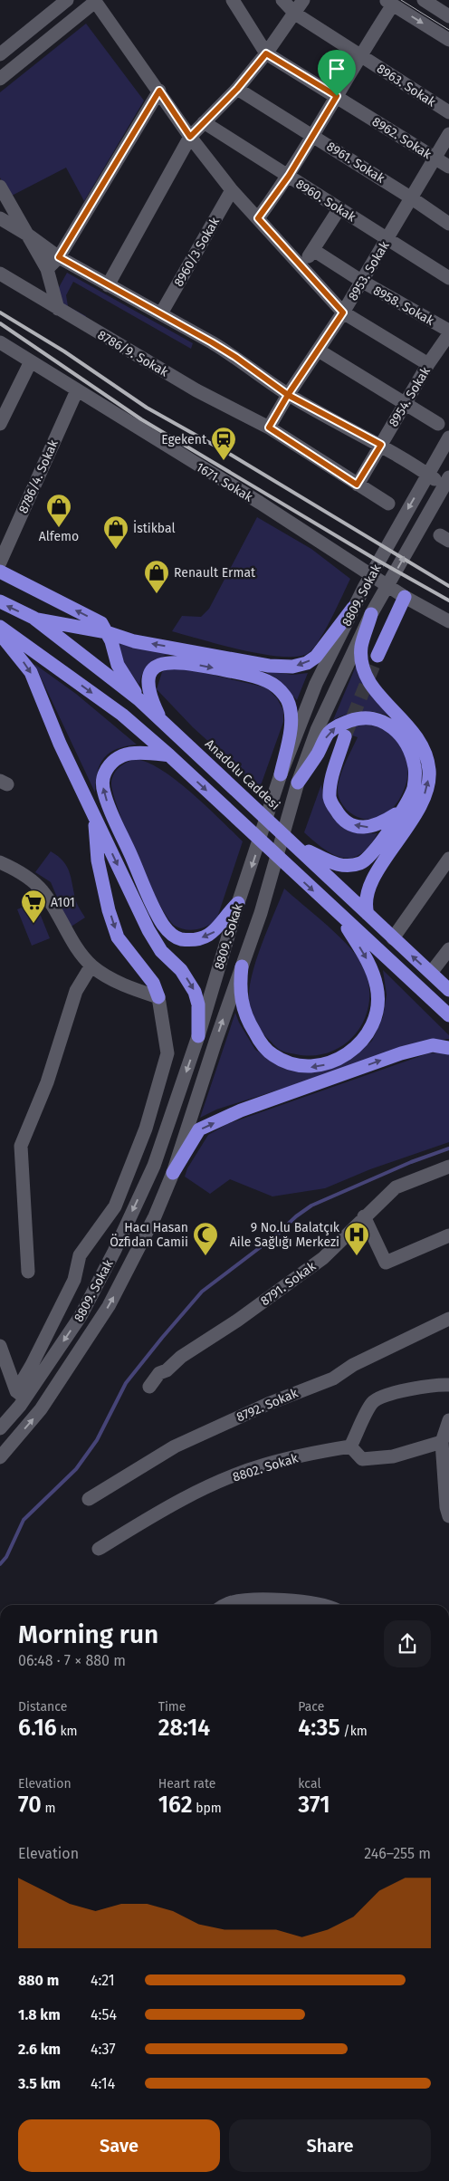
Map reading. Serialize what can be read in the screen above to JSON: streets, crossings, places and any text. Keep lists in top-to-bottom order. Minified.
{"streets":{"highway":["Anadolu Caddesi"],"street":["8963. Sokak","8962. Sokak","8961. Sokak","8960. Sokak","8960/3 Sokak","8953. Sokak","8958. Sokak","8786/9. Sokak","8954. Sokak","8786/4. Sokak","1671. Sokak","8809. Sokak","8791. Sokak","8792. Sokak","8802. Sokak"]},"crossings":[["8962. Sokak","8953. Sokak"],["8961. Sokak","8953. Sokak"],["8960. Sokak","8953. Sokak"],["8953. Sokak","8958. Sokak"],["8953. Sokak","8786/9. Sokak"],["8786/9. Sokak","8954. Sokak"],["8786/4. Sokak","1671. Sokak"]],"places":{"station":["Egekent"],"shop":["Alfemo","İstikbal","Renault Ermat"],"supermarket":["A101"],"mosque":["Hacı Hasan Özfidan Camii"],"hospital":["9 No.lu Balatçık Aile Sağlığı Merkezi"]},"page":{"heading":["Morning run","06:48 · 7 × 880 m"],"stats":[["Distance","6.16 km"],["Time","28:14"],["Pace","4:35 /km"],["Elevation","70 m"],["Heart rate","162 bpm"],["kcal","371"]],"chart":["Elevation","246–255 m"],"list":[{"name":"880 m","note":"4:21"},{"name":"1.8 km","note":"4:54"},{"name":"2.6 km","note":"4:37"},{"name":"3.5 km","note":"4:14"}],"buttons":["Save","Share"]}}
